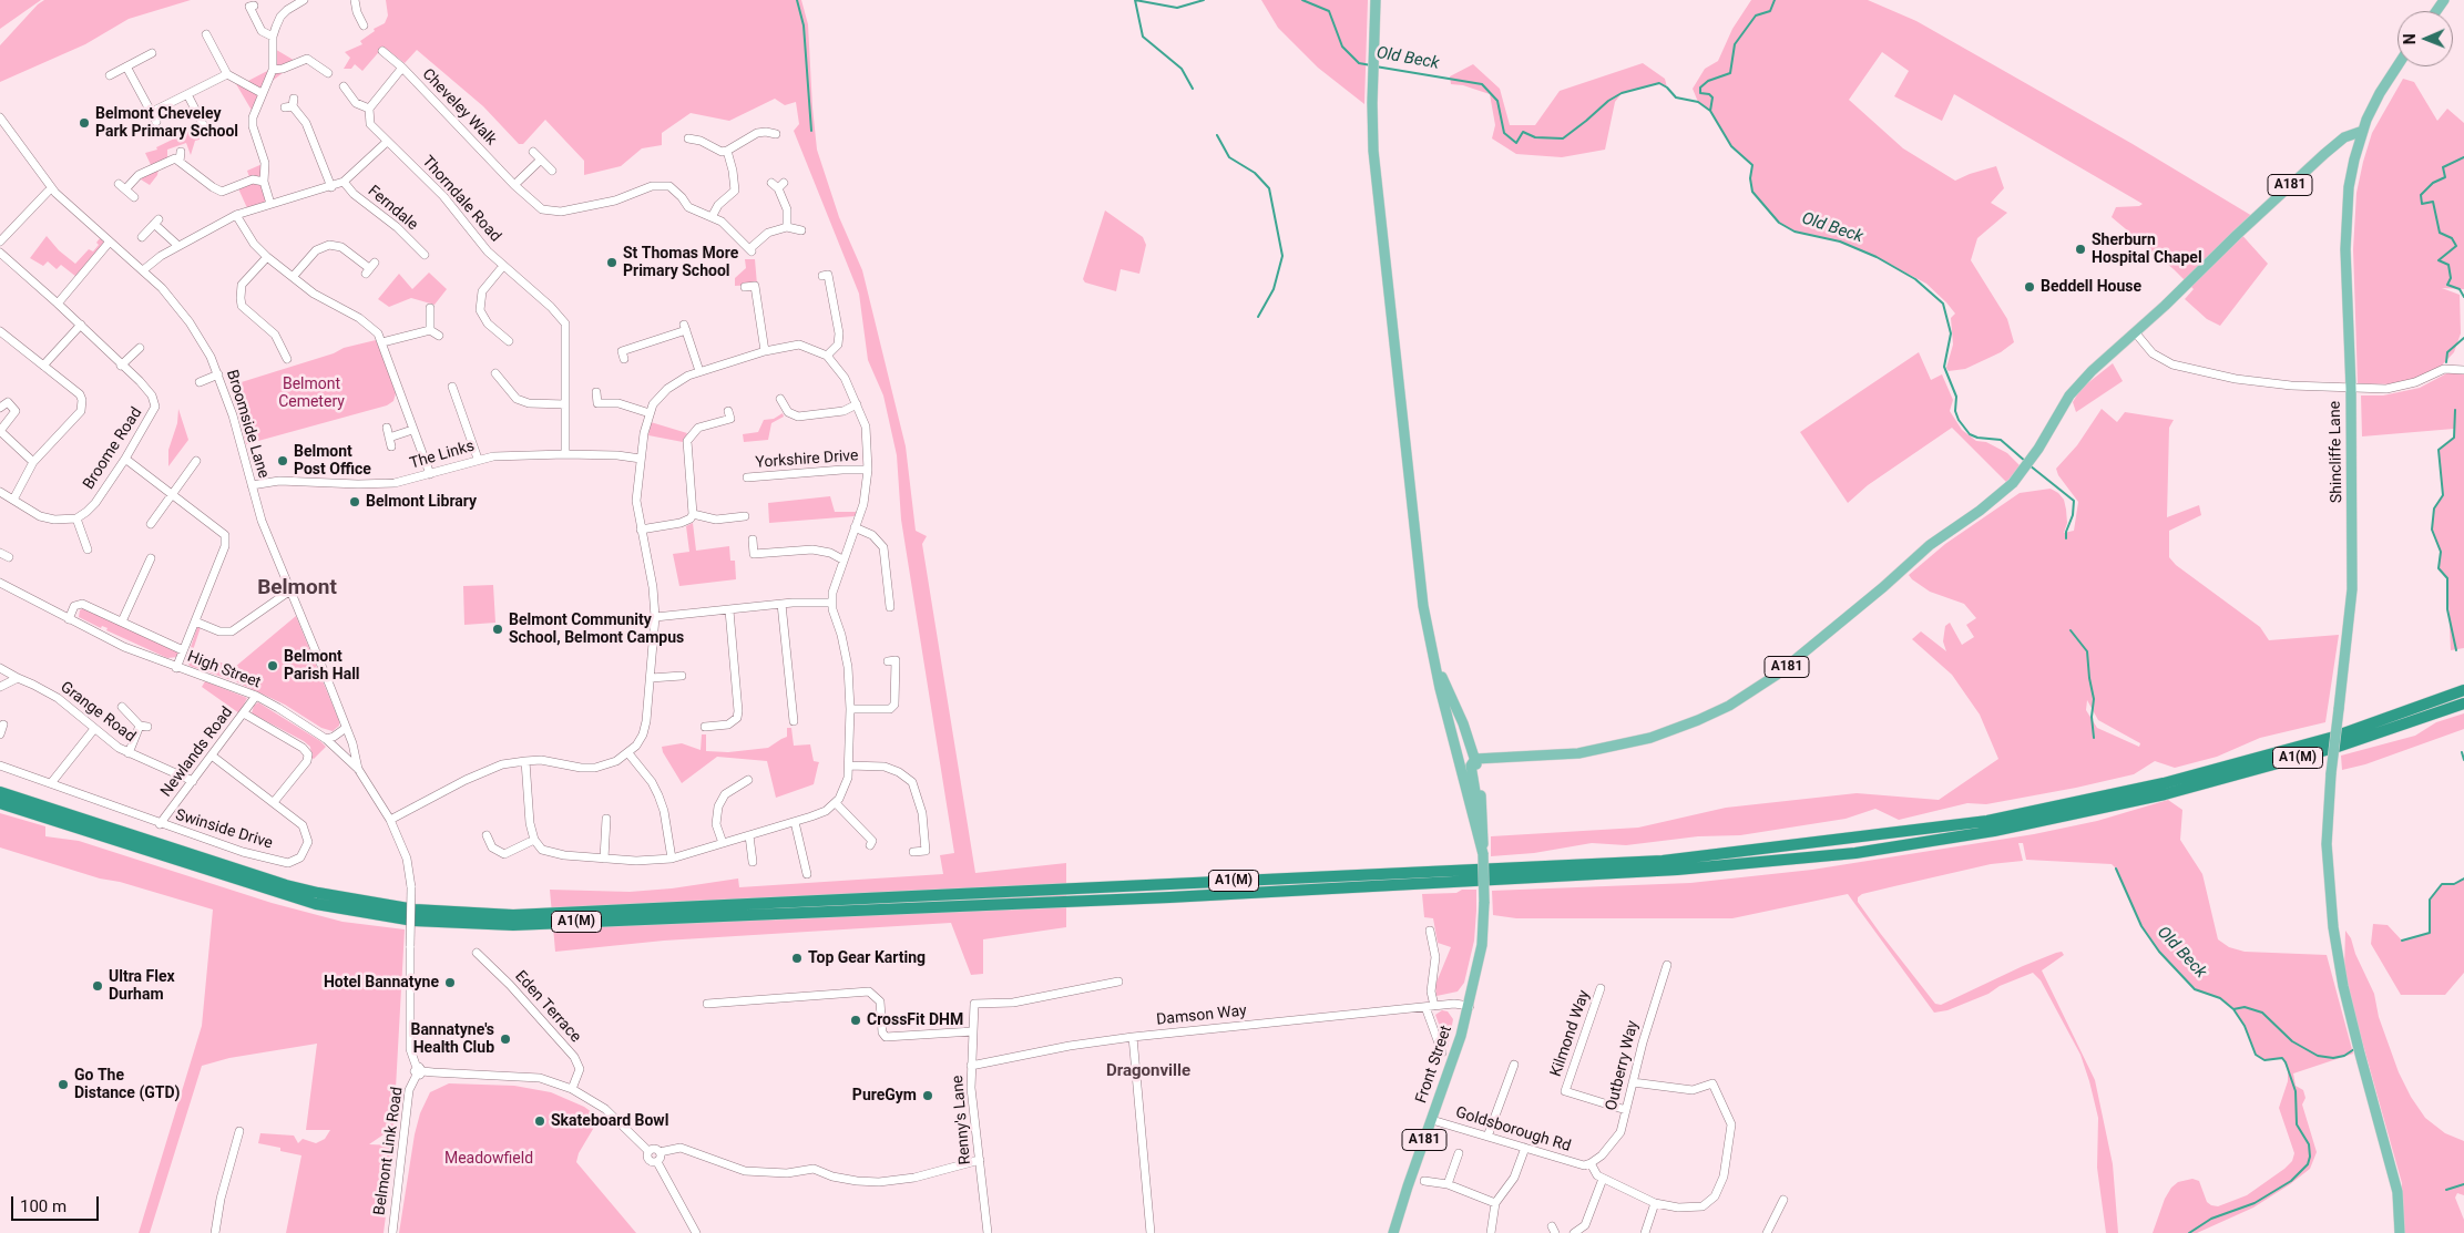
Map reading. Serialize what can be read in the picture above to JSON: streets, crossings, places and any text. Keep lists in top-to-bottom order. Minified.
{"streets":{"highway":["A1(M)"],"main road":["A181","Shincliffe Lane","Front Street"],"street":["Cheveley Walk","Thorndale Road","Ferndale","Broomside Lane","Broome Road","The Links","Yorkshire Drive","High Street","Grange Road","Newlands Road","Swinside Drive","Eden Terrace","Damson Way","Kilmond Way","Outberry Way","Renny's Lane","Goldsborough Rd","Belmont Link Road"]},"crossings":[["A181","Shincliffe Lane"],["A181","Front Street"],["Thorndale Road","The Links"],["Broomside Lane","The Links"],["Broomside Lane","High Street"],["High Street","Newlands Road"],["Grange Road","Newlands Road"],["Newlands Road","Swinside Drive"],["Damson Way","Front Street"],["Damson Way","Renny's Lane"],["Kilmond Way","Outberry Way"],["Front Street","Goldsborough Rd"],["Outberry Way","Goldsborough Rd"]],"districts":["Belmont","Dragonville"],"water":["Old Beck"],"parks":["Belmont Cemetery","Meadowfield"],"places":["Belmont Cheveley Park Primary School","Sherburn Hospital Chapel","St Thomas More Primary School","Beddell House","Belmont Post Office","Belmont Library","Belmont Community School, Belmont Campus","Belmont Parish Hall","Top Gear Karting","Hotel Bannatyne","Ultra Flex Durham","CrossFit DHM","Bannatyne's Health Club","Go The Distance (GTD)","PureGym","Skateboard Bowl"],"scale_bar":"100 m","north":"left"}
